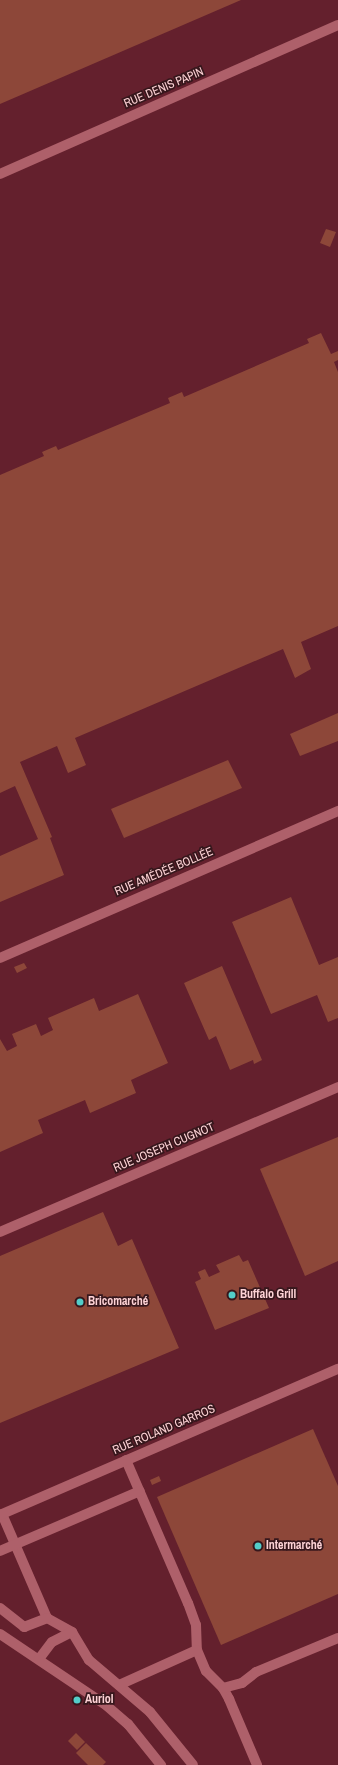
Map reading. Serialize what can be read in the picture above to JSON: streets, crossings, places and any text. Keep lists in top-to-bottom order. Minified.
{"streets":{"street":["RUE DENIS PAPIN","RUE AMÉDÉE BOLLÉE","RUE JOSEPH CUGNOT","RUE ROLAND GARROS"]},"places":["Buffalo Grill","Bricomarché","Intermarché","Auriol"]}
